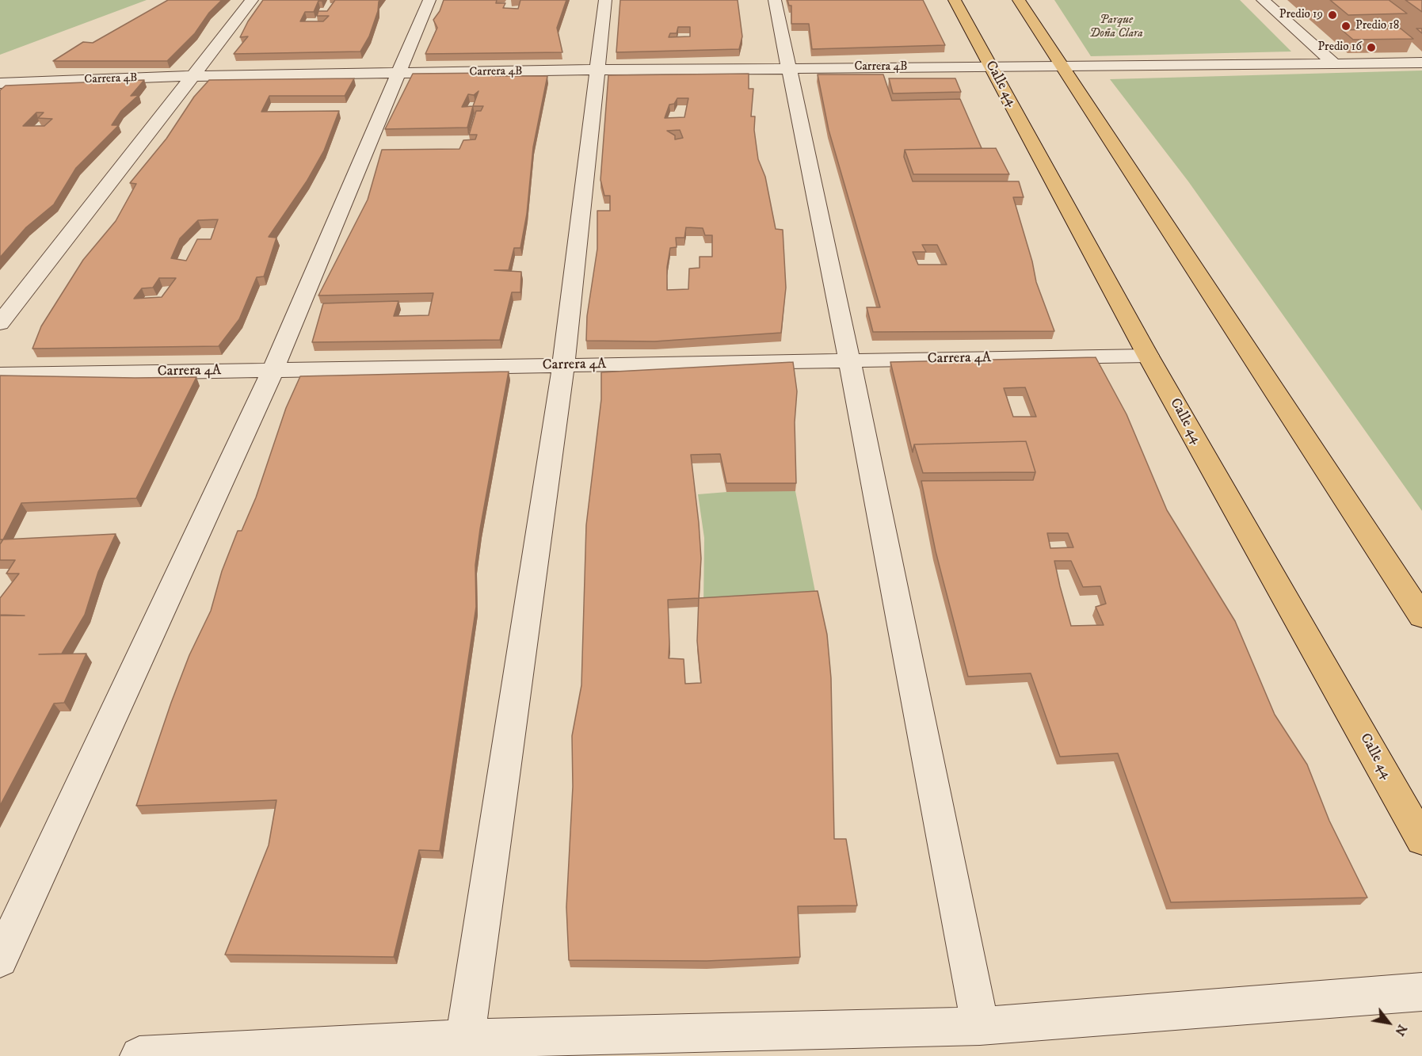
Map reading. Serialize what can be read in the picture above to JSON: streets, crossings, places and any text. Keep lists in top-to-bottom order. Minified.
{"streets":{"main road":["Calle 44"],"street":["Carrera 4B","Carrera 4A"]},"crossings":[["Carrera 4B","Calle 44"],["Calle 44","Carrera 4A"]],"parks":["Parque Doña Clara"],"places":["Predio 19","Predio 18","Predio 16"],"north":"bottom right"}
